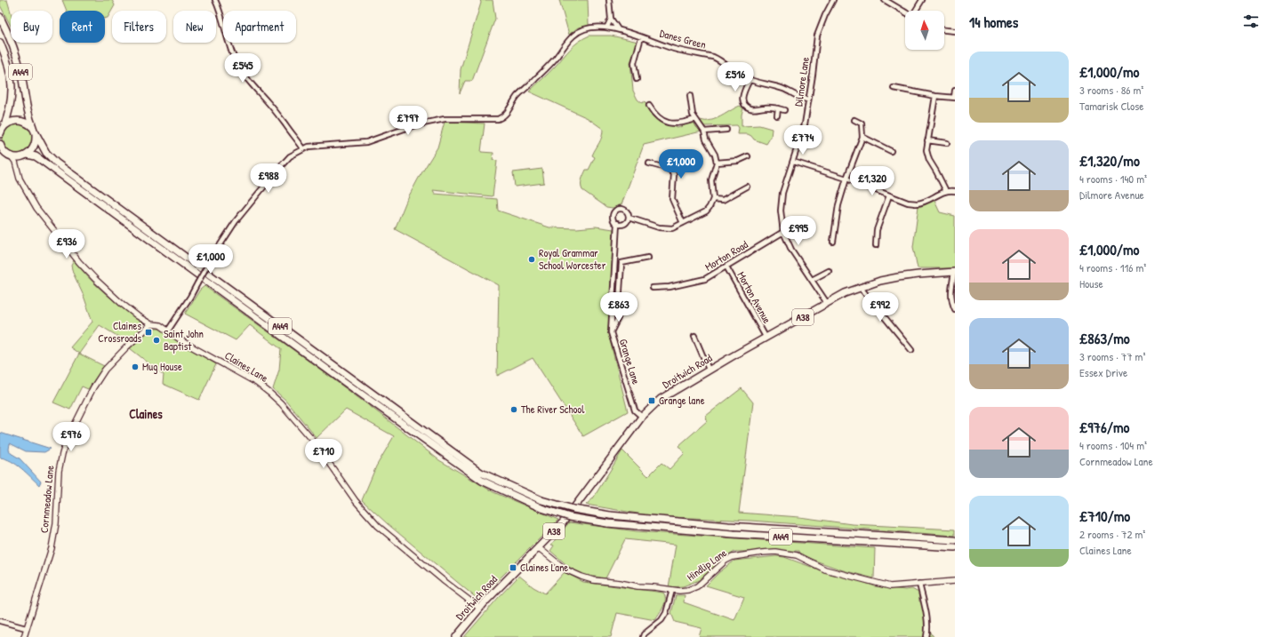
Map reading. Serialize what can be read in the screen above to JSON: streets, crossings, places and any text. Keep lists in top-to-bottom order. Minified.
{"streets":{"main road":["A449","A38","Droitwich Road"],"street":["Danes Green","Dilmore Lane","Morton Road","Morton Avenue","Grange Lane","Claines Lane","Cornmeadow Lane","Hindlip Lane"]},"crossings":[["Danes Green","Dilmore Lane"],["Dilmore Lane","Morton Road"],["Dilmore Lane","Droitwich Road"],["Morton Road","Morton Avenue"],["Morton Avenue","Droitwich Road"],["Grange Lane","Droitwich Road"],["Claines Lane","Droitwich Road"],["Claines Lane","Cornmeadow Lane"],["Droitwich Road","Hindlip Lane"]],"districts":["Claines"],"places":{"other":["Royal Grammar School Worcester","Saint John Baptist","Mug House","The River School"],"transit":["Claines Crossroads","Grange lane","Claines Lane"]},"north":"top","page":{"heading":"14 homes","chip":["Buy","Rent","Filters","New","Apartment"],"list":[{"name":"£1,000/mo","note":"3 rooms · 86 m² · Tamarisk Close"},{"name":"£1,320/mo","note":"4 rooms · 140 m² · Dilmore Avenue"},{"name":"£1,000/mo","note":"4 rooms · 116 m² · House"},{"name":"£863/mo","note":"3 rooms · 77 m² · Essex Drive"},{"name":"£976/mo","note":"4 rooms · 104 m² · Cornmeadow Lane"},{"name":"£710/mo","note":"2 rooms · 72 m² · Claines Lane"}],"price":["£545","£516","£797","£774","£1,000","£988","£1,320","£995","£936","£1,000","£863","£992","£976","£710"]}}
